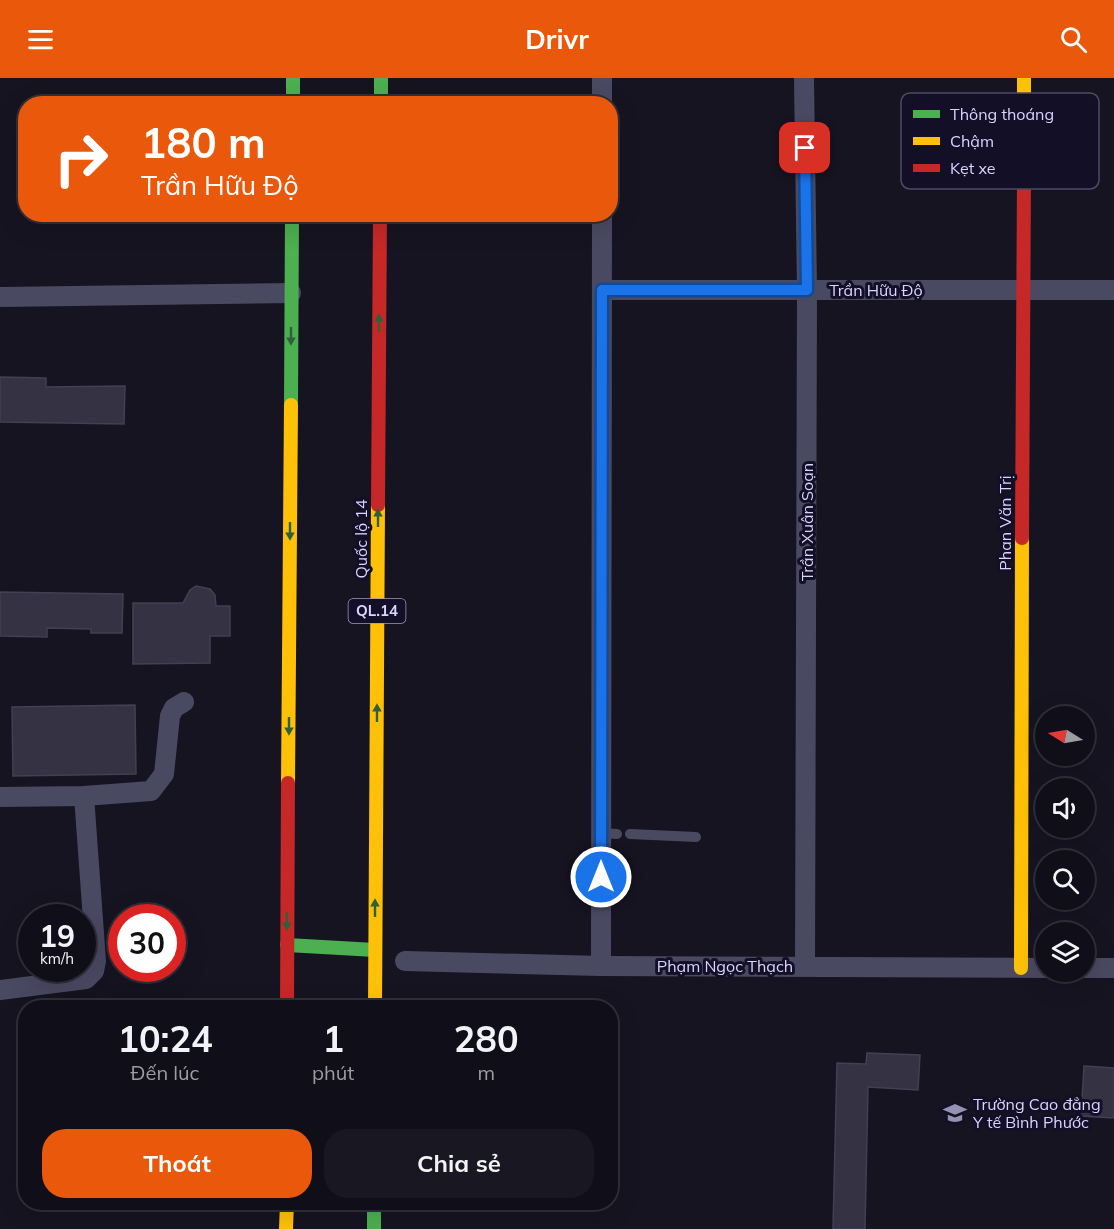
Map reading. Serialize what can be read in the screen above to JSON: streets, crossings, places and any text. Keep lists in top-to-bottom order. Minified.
{"streets":{"main road":["Phan Văn Trị","Quốc lộ 14","QL.14"],"street":["Trần Hữu Độ","Trần Xuân Soạn","Phạm Ngọc Thạch"]},"crossings":[["Trần Hữu Độ","Trần Xuân Soạn"],["Trần Hữu Độ","Phan Văn Trị"],["Trần Xuân Soạn","Phạm Ngọc Thạch"],["Phan Văn Trị","Phạm Ngọc Thạch"]],"places":{"school or university":["Trường Cao đẳng Y tế Bình Phước"]},"legend":["Thông thoáng","Chậm","Kẹt xe"],"north":"left","page":{"header":"Drivr","turn":["180 m","Trần Hữu Độ"],"speed":"19 km/h","limit":"30","eta":["10:24","Đến lúc","1","phút","280","m"],"buttons":["Thoát","Chia sẻ"]}}
